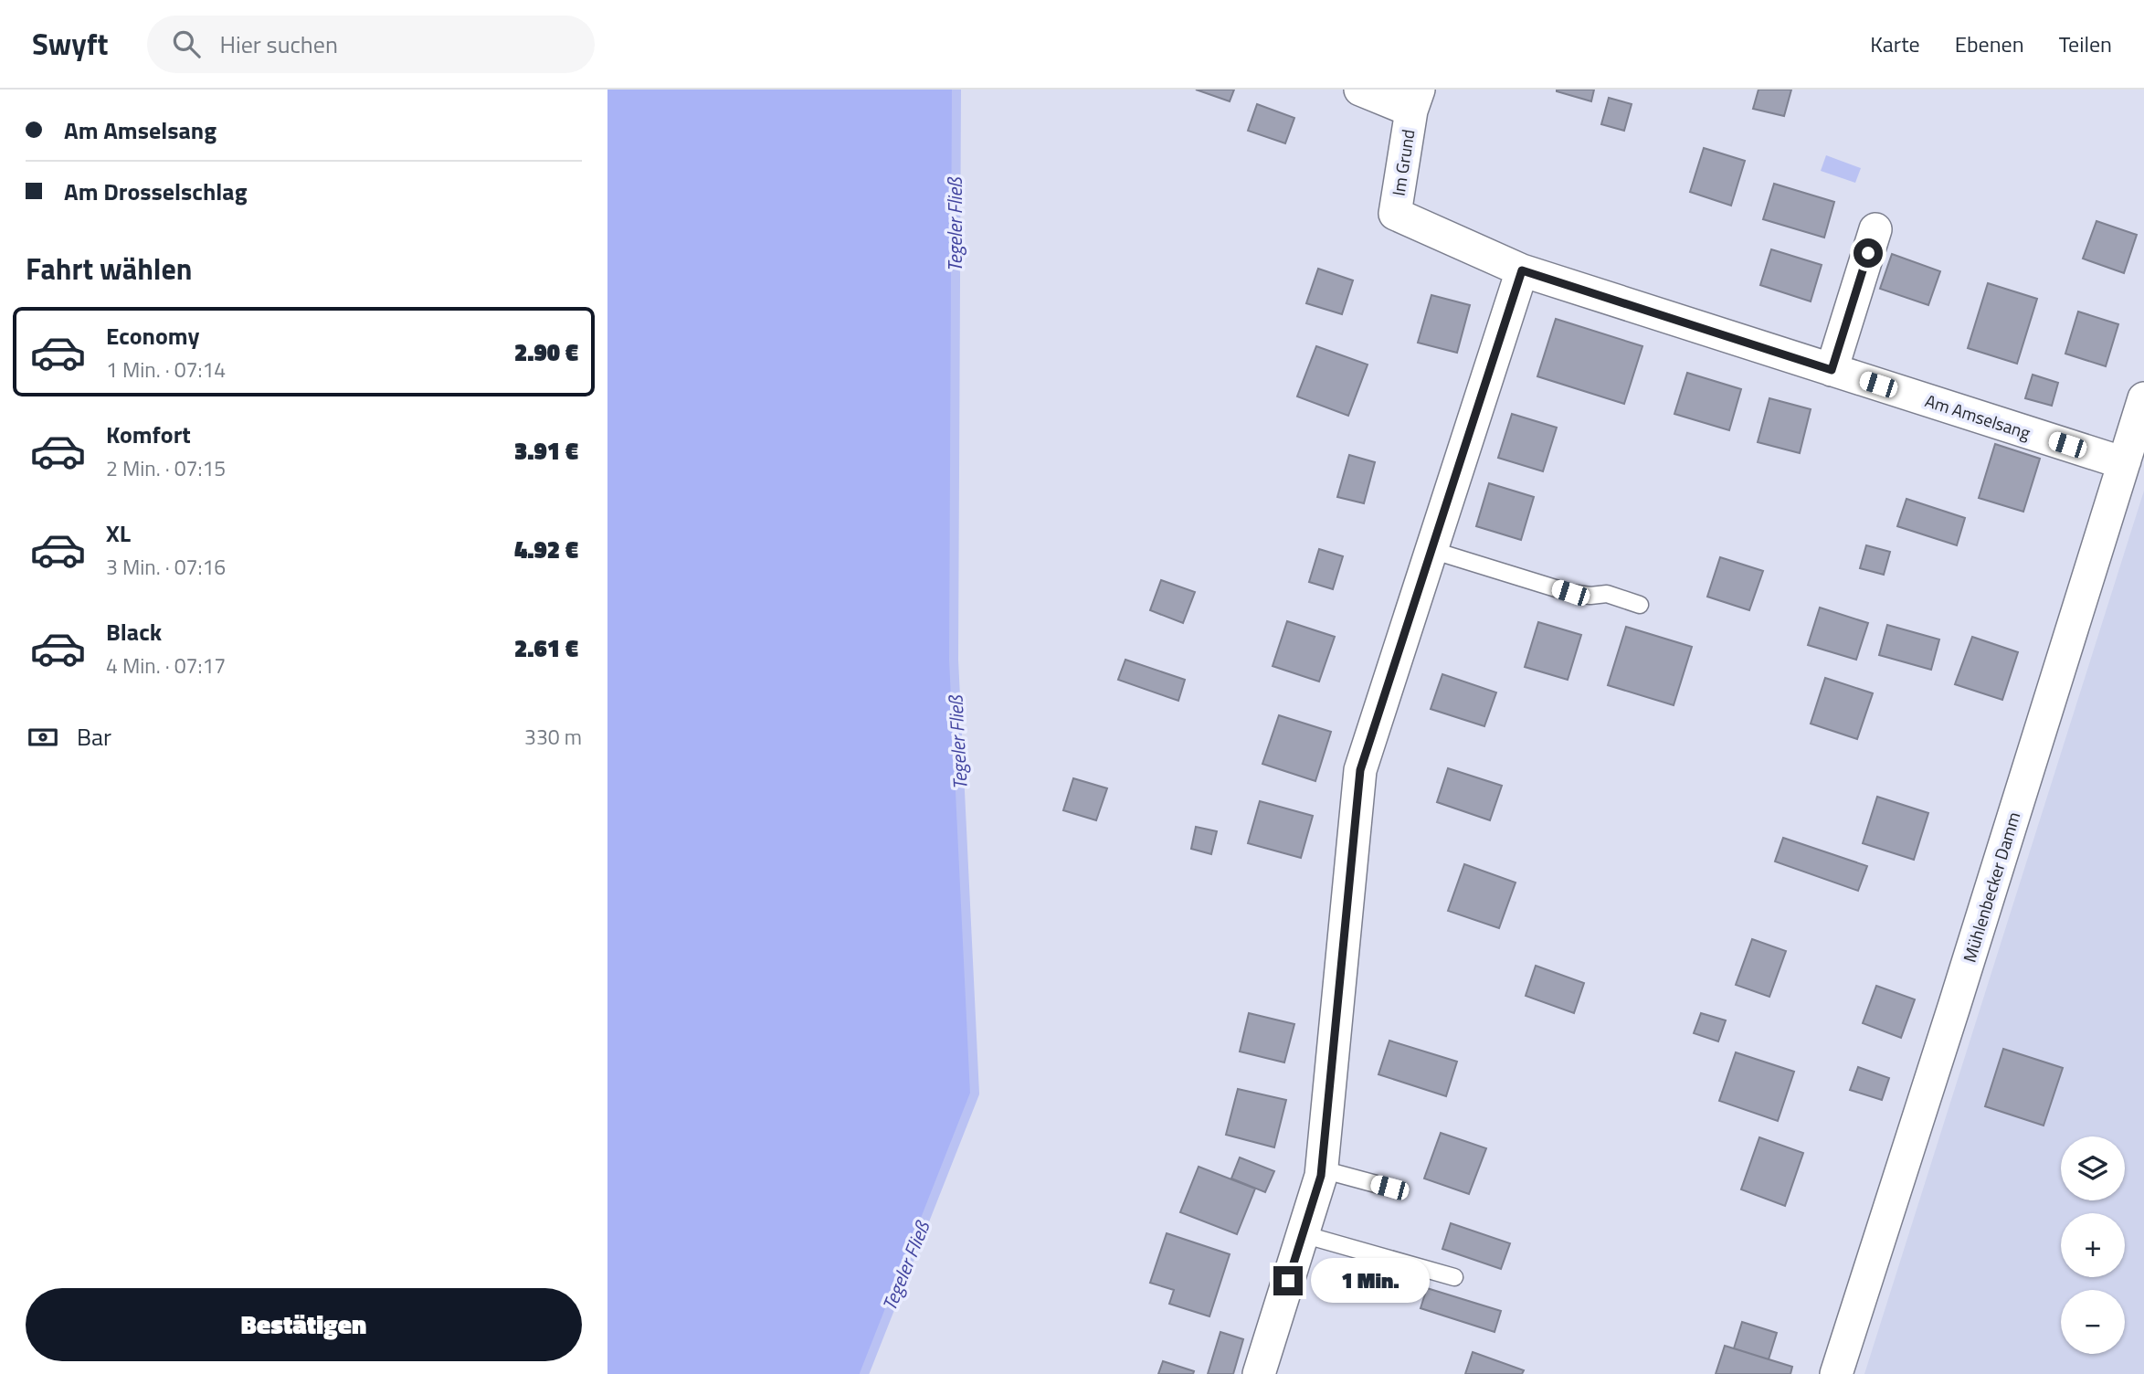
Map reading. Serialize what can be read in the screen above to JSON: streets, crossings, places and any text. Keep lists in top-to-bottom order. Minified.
{"streets":{"street":["Im Grund","Am Amselsang","Mühlenbecker Damm"]},"crossings":[["Im Grund","Am Amselsang"],["Am Amselsang","Mühlenbecker Damm"]],"water":["Tegeler Fließ"],"page":{"header":"Swyft","search":"Hier suchen","nav":["Karte","Ebenen","Teilen"],"banner":["Am Amselsang","Am Drosselschlag"],"heading":"Fahrt wählen","list":[{"name":"Economy","note":"1 Min. · 07:14","value":"2.90 €"},{"name":"Komfort","note":"2 Min. · 07:15","value":"3.91 €"},{"name":"XL","note":"3 Min. · 07:16","value":"4.92 €"},{"name":"Black","note":"4 Min. · 07:17","value":"2.61 €"}],"pay":["Bar","330 m"],"map_buttons":["+","−"],"bubble":"1 Min.","buttons":"Bestätigen"}}
